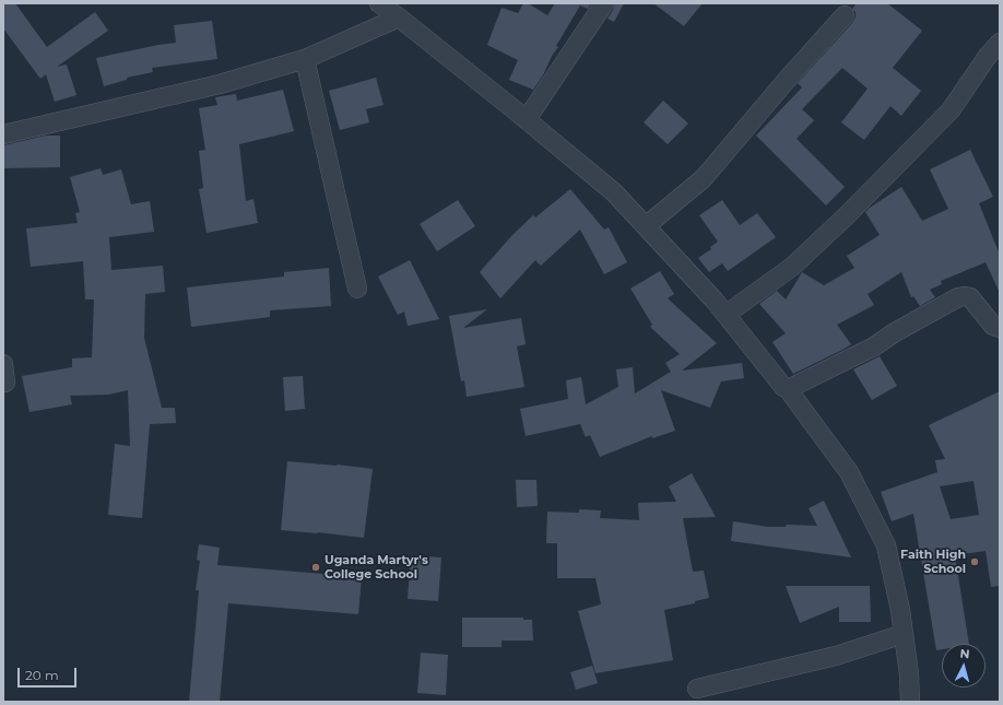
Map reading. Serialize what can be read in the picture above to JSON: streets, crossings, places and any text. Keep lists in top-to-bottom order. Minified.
{"places":["Faith High School","Uganda Martyr's College School"],"scale_bar":"20 m","north":"top"}
